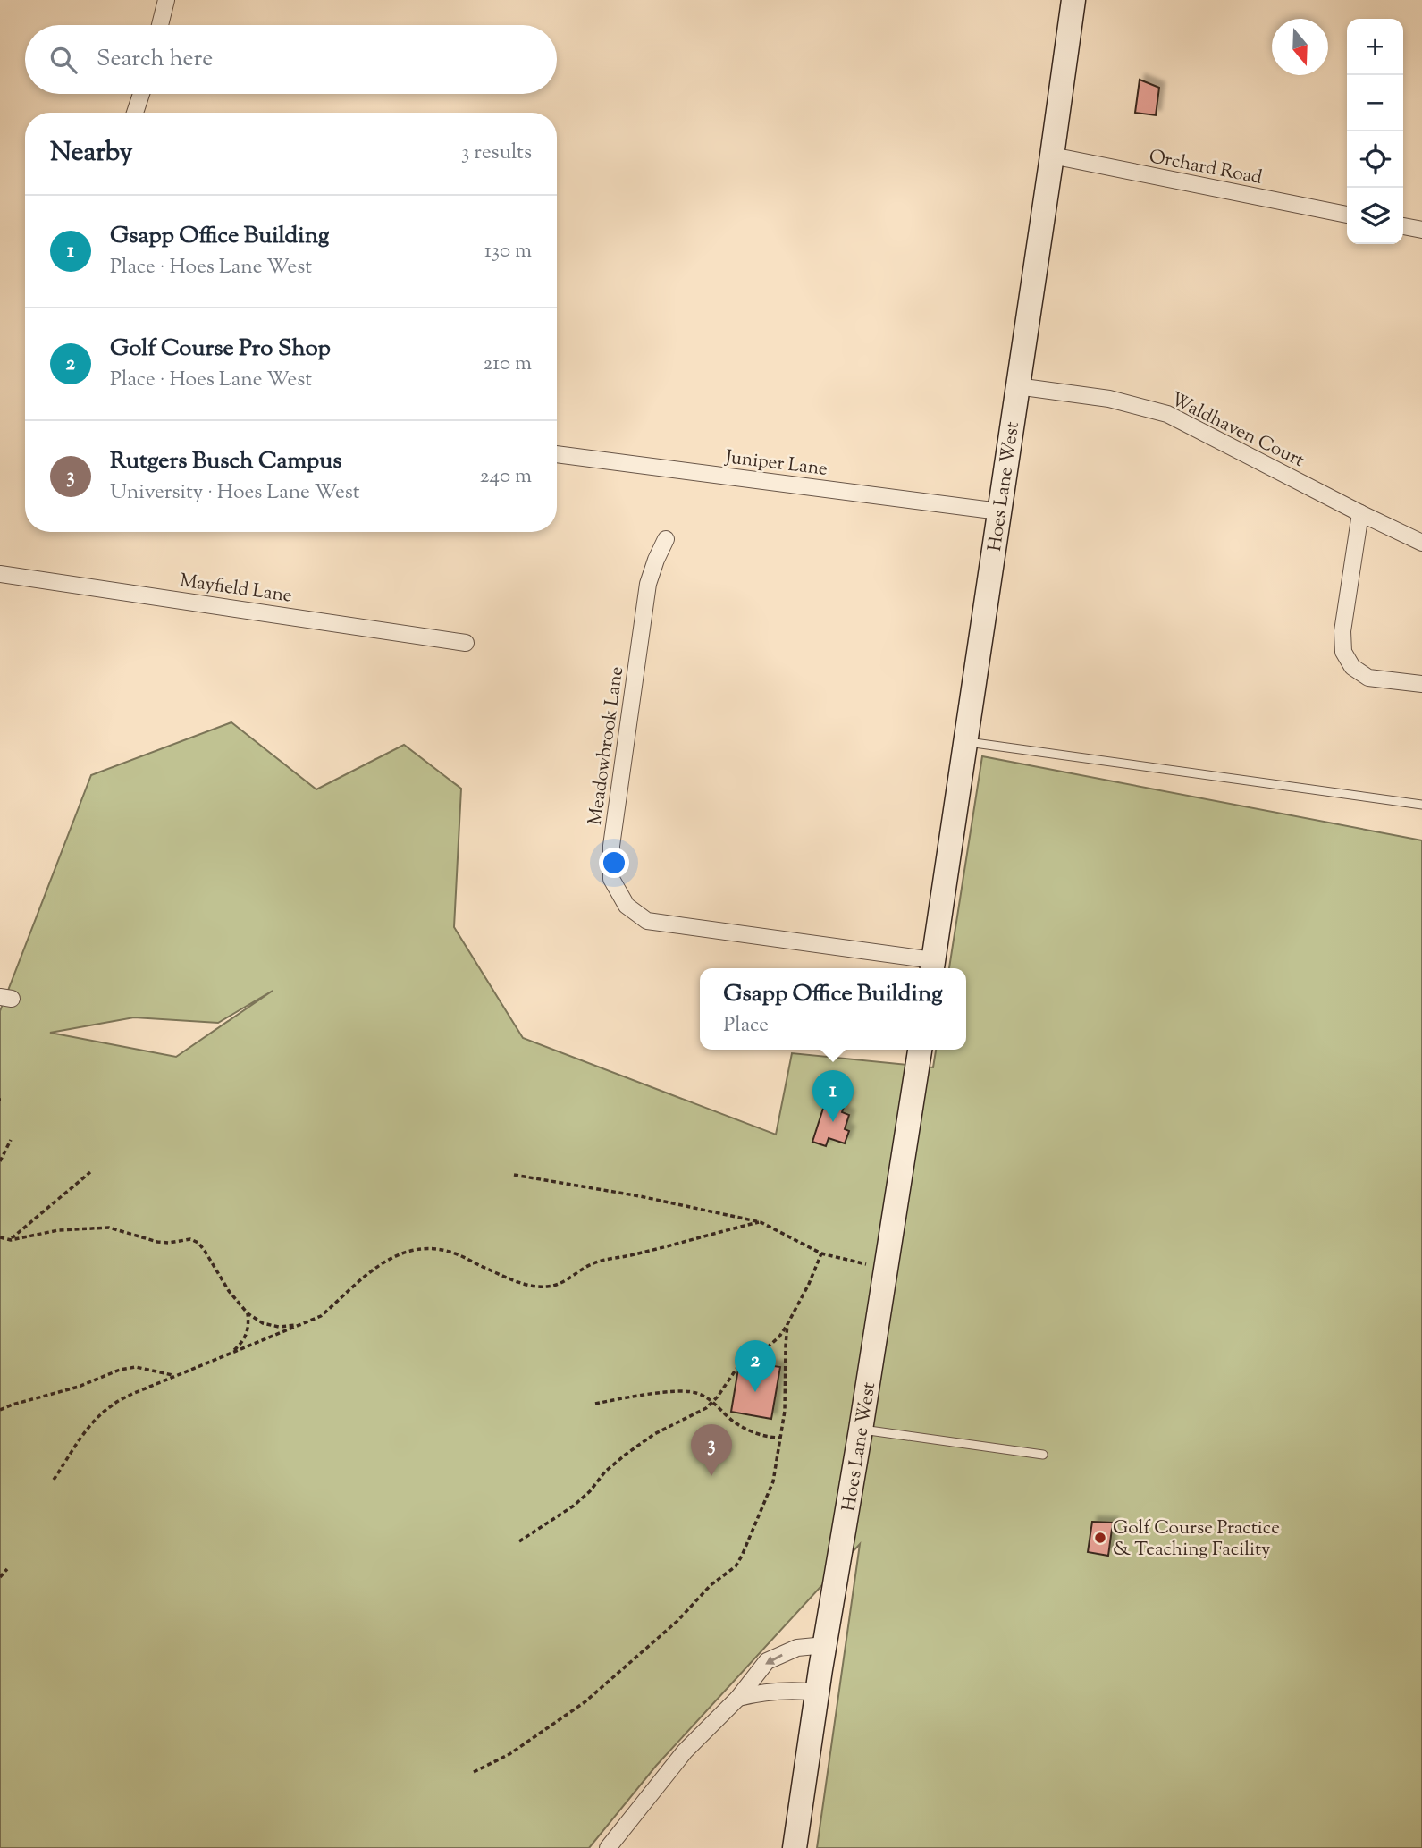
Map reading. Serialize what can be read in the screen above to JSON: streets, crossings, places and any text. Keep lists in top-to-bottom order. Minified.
{"streets":{"street":["Orchard Road","Waldhaven Court","Juniper Lane","Hoes Lane West","Mayfield Lane","Meadowbrook Lane"]},"crossings":[["Orchard Road","Hoes Lane West"],["Waldhaven Court","Hoes Lane West"],["Juniper Lane","Hoes Lane West"],["Hoes Lane West","Meadowbrook Lane"]],"places":["Golf Course Practice & Teaching Facility"],"north":"bottom","page":{"map_buttons":["+","−"],"search":"Search here","heading":["Nearby","3 results"],"list":[{"mark":"1","name":"Gsapp Office Building","note":"Place · Hoes Lane West","value":"130 m"},{"mark":"2","name":"Golf Course Pro Shop","note":"Place · Hoes Lane West","value":"210 m"},{"mark":"3","name":"Rutgers Busch Campus","note":"University · Hoes Lane West","value":"240 m"}],"popup":["Gsapp Office Building","Place"],"pins":["1","2","3"]}}
